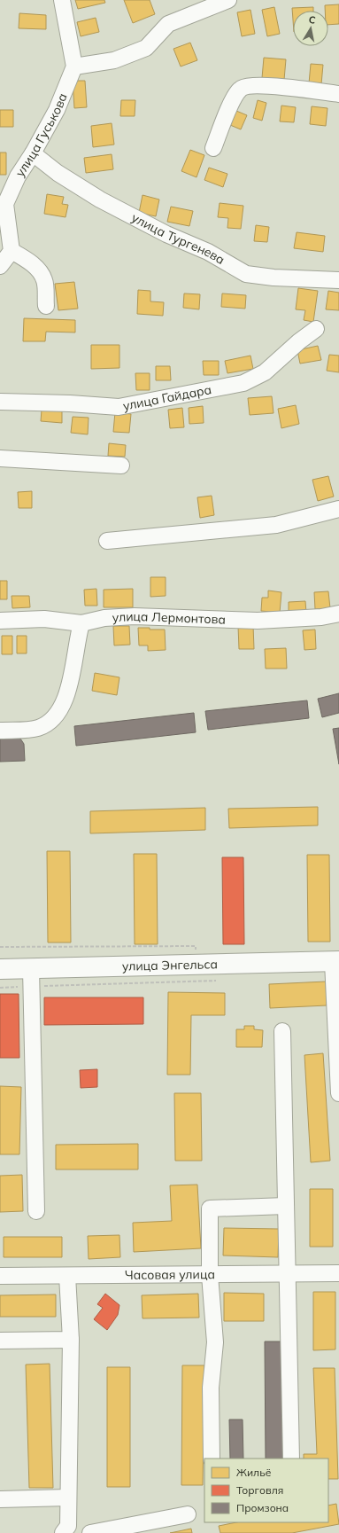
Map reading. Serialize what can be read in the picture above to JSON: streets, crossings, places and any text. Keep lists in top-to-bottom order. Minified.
{"streets":{"main road":["улица Энгельса"],"street":["улица Гуськова","улица Тургенева","улица Гайдара","улица Лермонтова","Часовая улица"]},"crossings":[["улица Гуськова","улица Тургенева"]],"legend":["Жильё","Торговля","Промзона"],"north":"top"}
